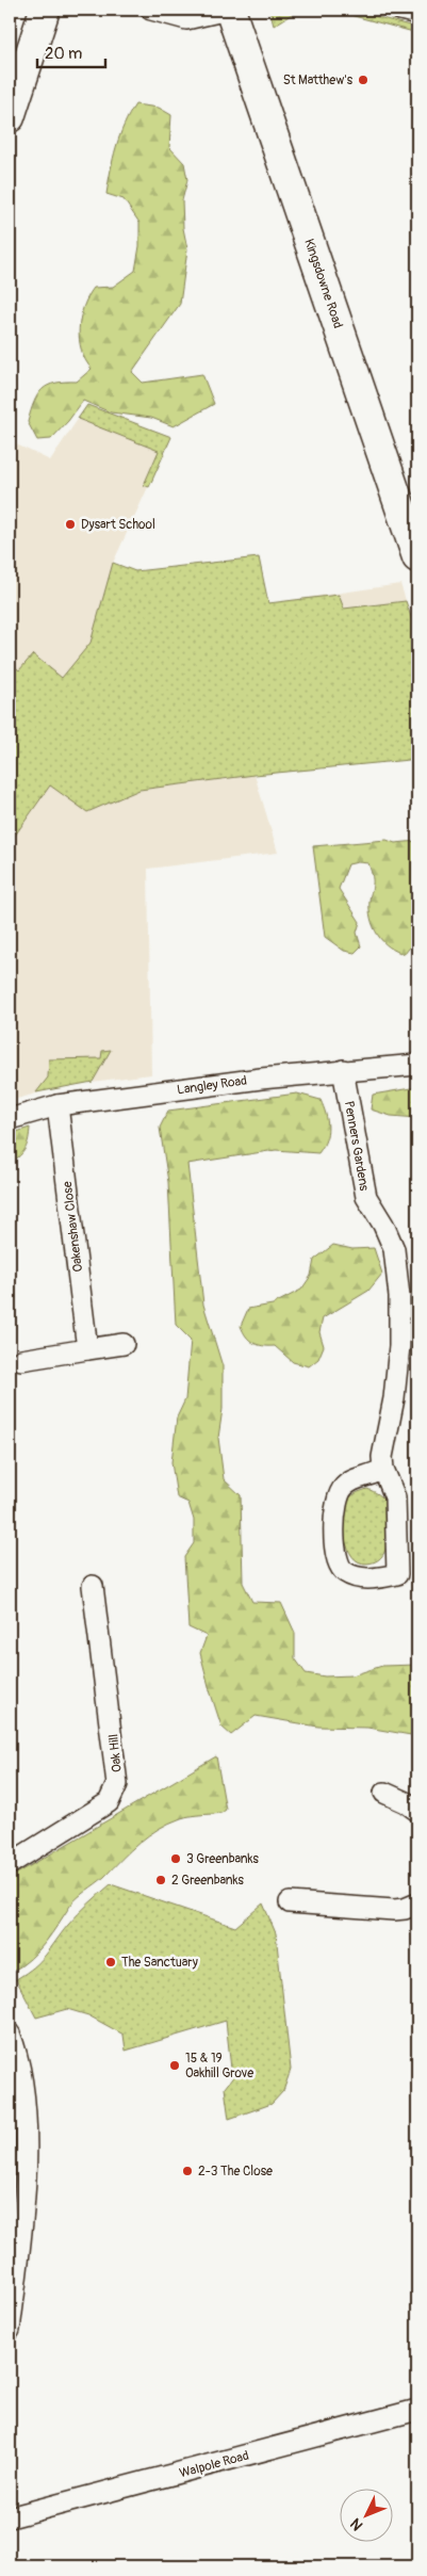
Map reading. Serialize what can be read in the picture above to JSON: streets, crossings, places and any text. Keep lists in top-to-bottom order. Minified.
{"streets":{"main road":["Kingsdowne Road"],"street":["Langley Road","Penners Gardens","Oakenshaw Close","Oak Hill","Walpole Road"]},"crossings":[["Langley Road","Penners Gardens"],["Langley Road","Oakenshaw Close"]],"places":["St Matthew's","Dysart School","3 Greenbanks","2 Greenbanks","The Sanctuary","15 & 19 Oakhill Grove","2-3 The Close"],"scale_bar":"20 m","north":"bottom left"}
